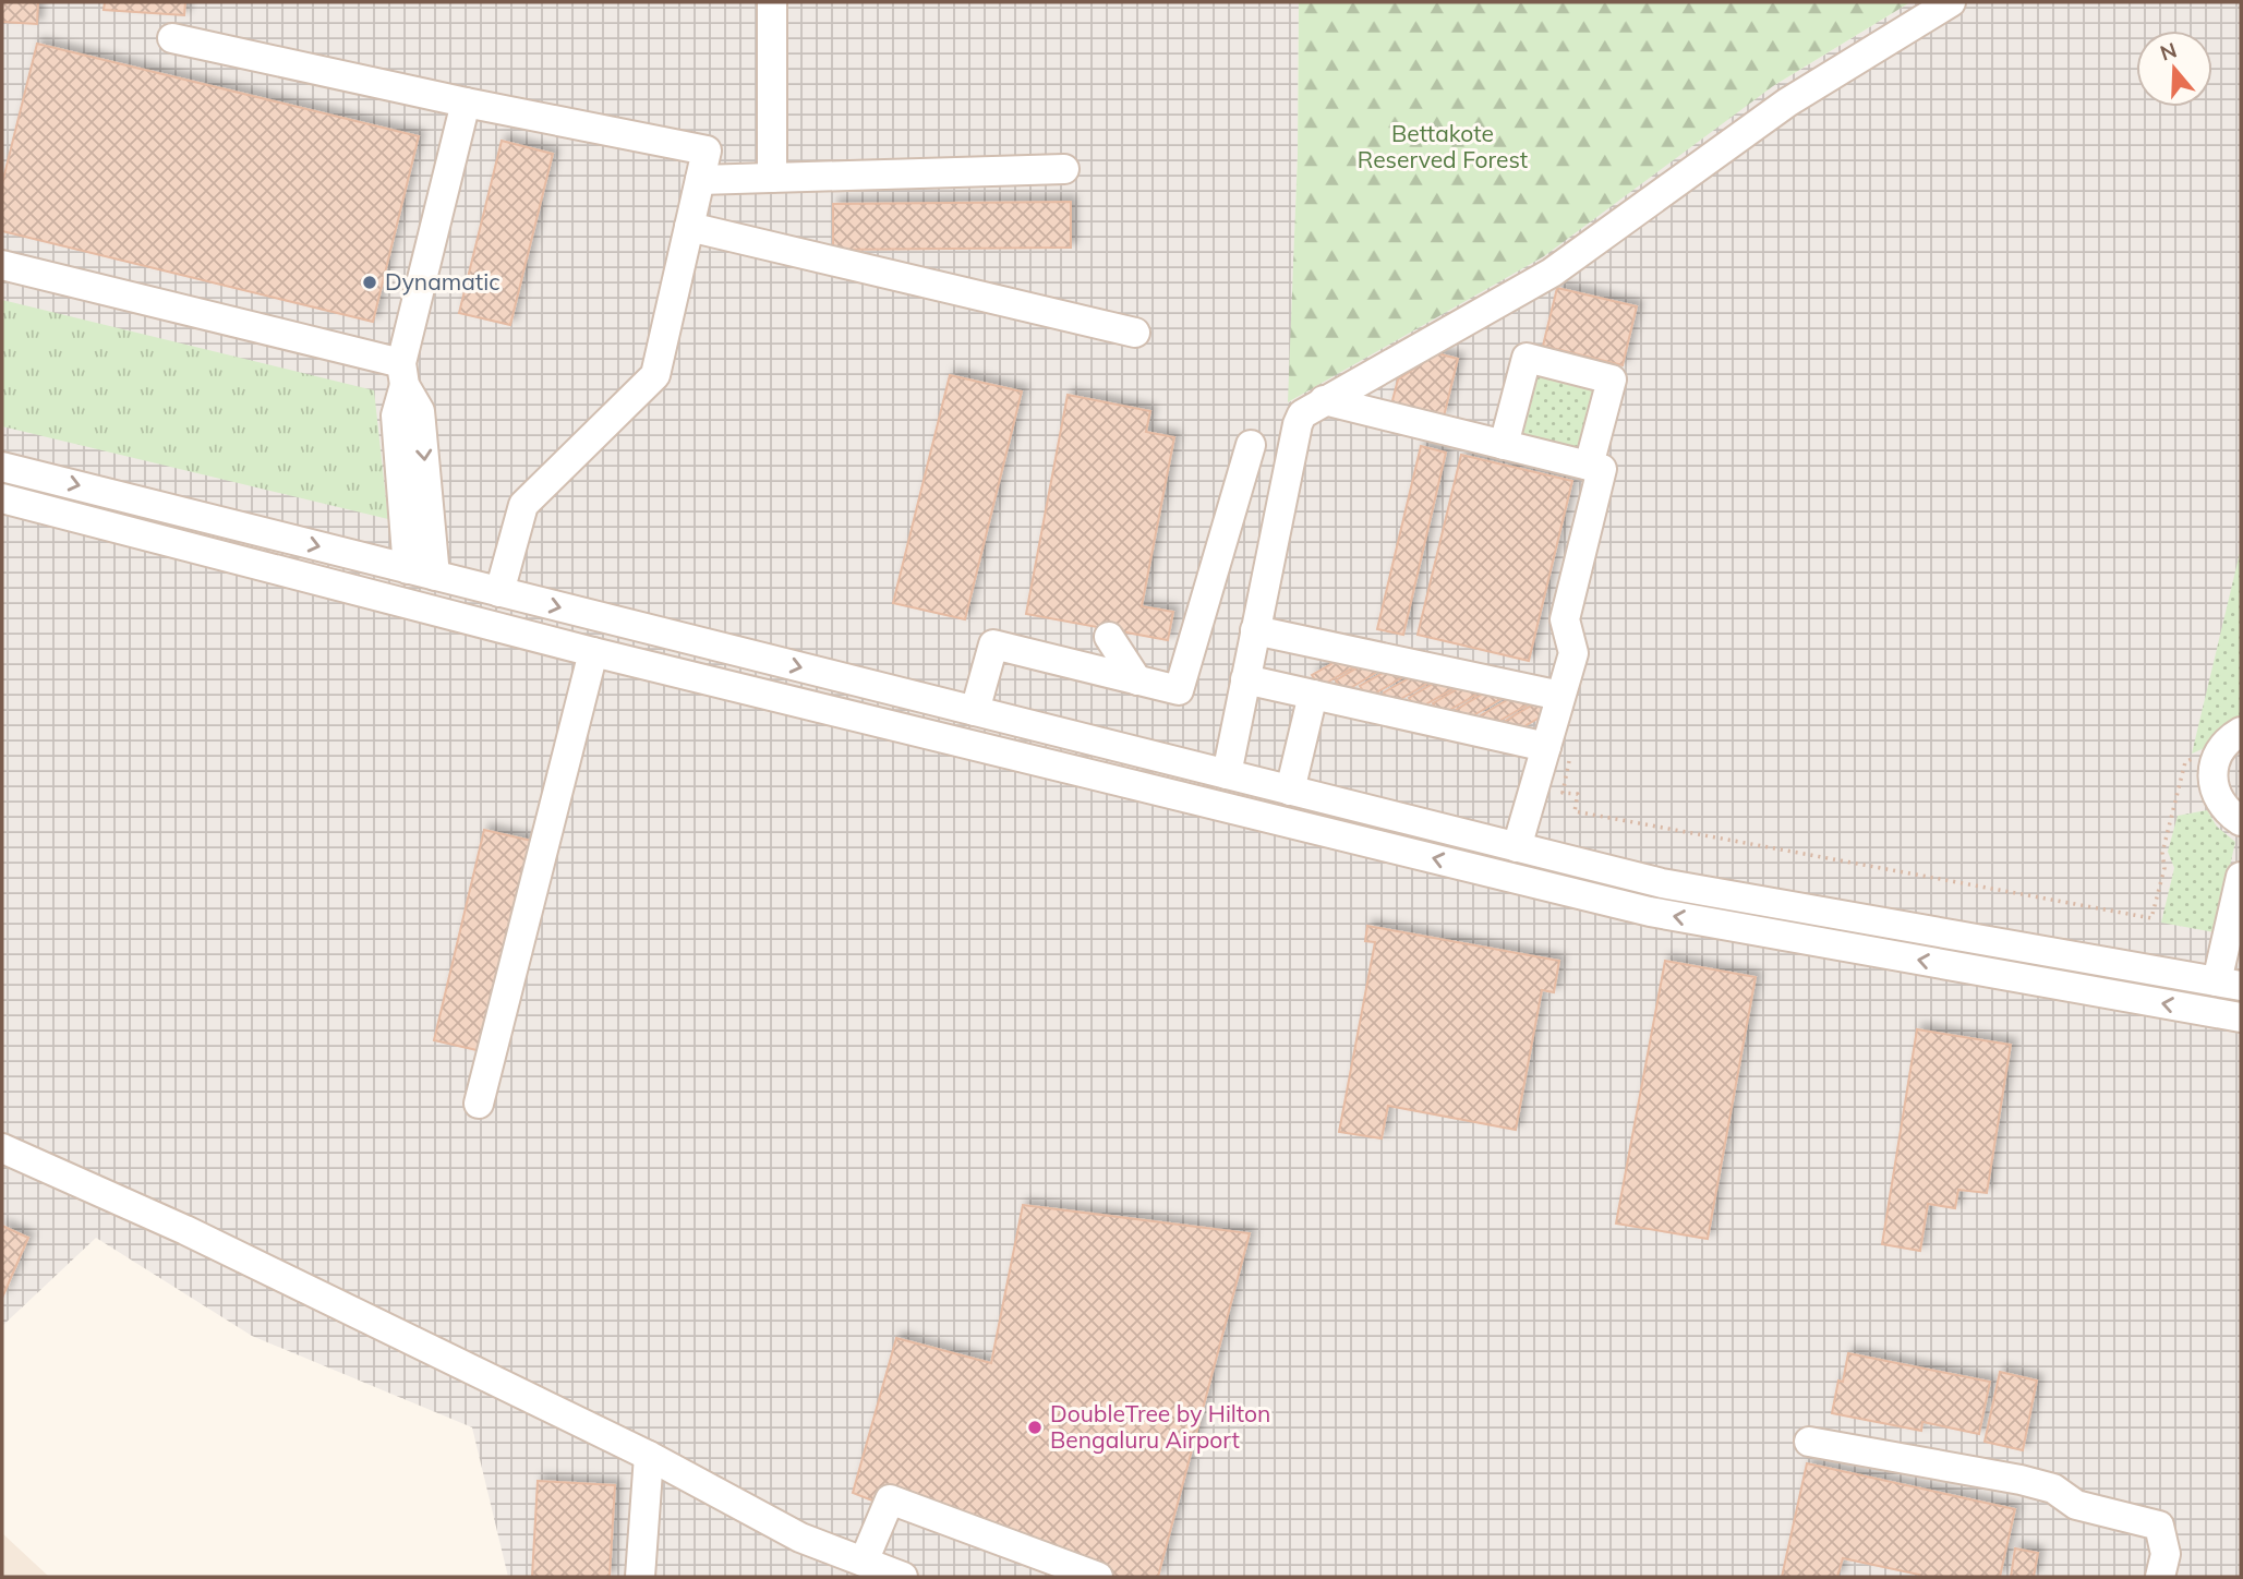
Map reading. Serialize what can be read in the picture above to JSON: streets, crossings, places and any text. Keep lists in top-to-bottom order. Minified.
{"parks":["Bettakote Reserved Forest"],"places":["Dynamatic","DoubleTree by Hilton Bengaluru Airport"],"north":"top"}
